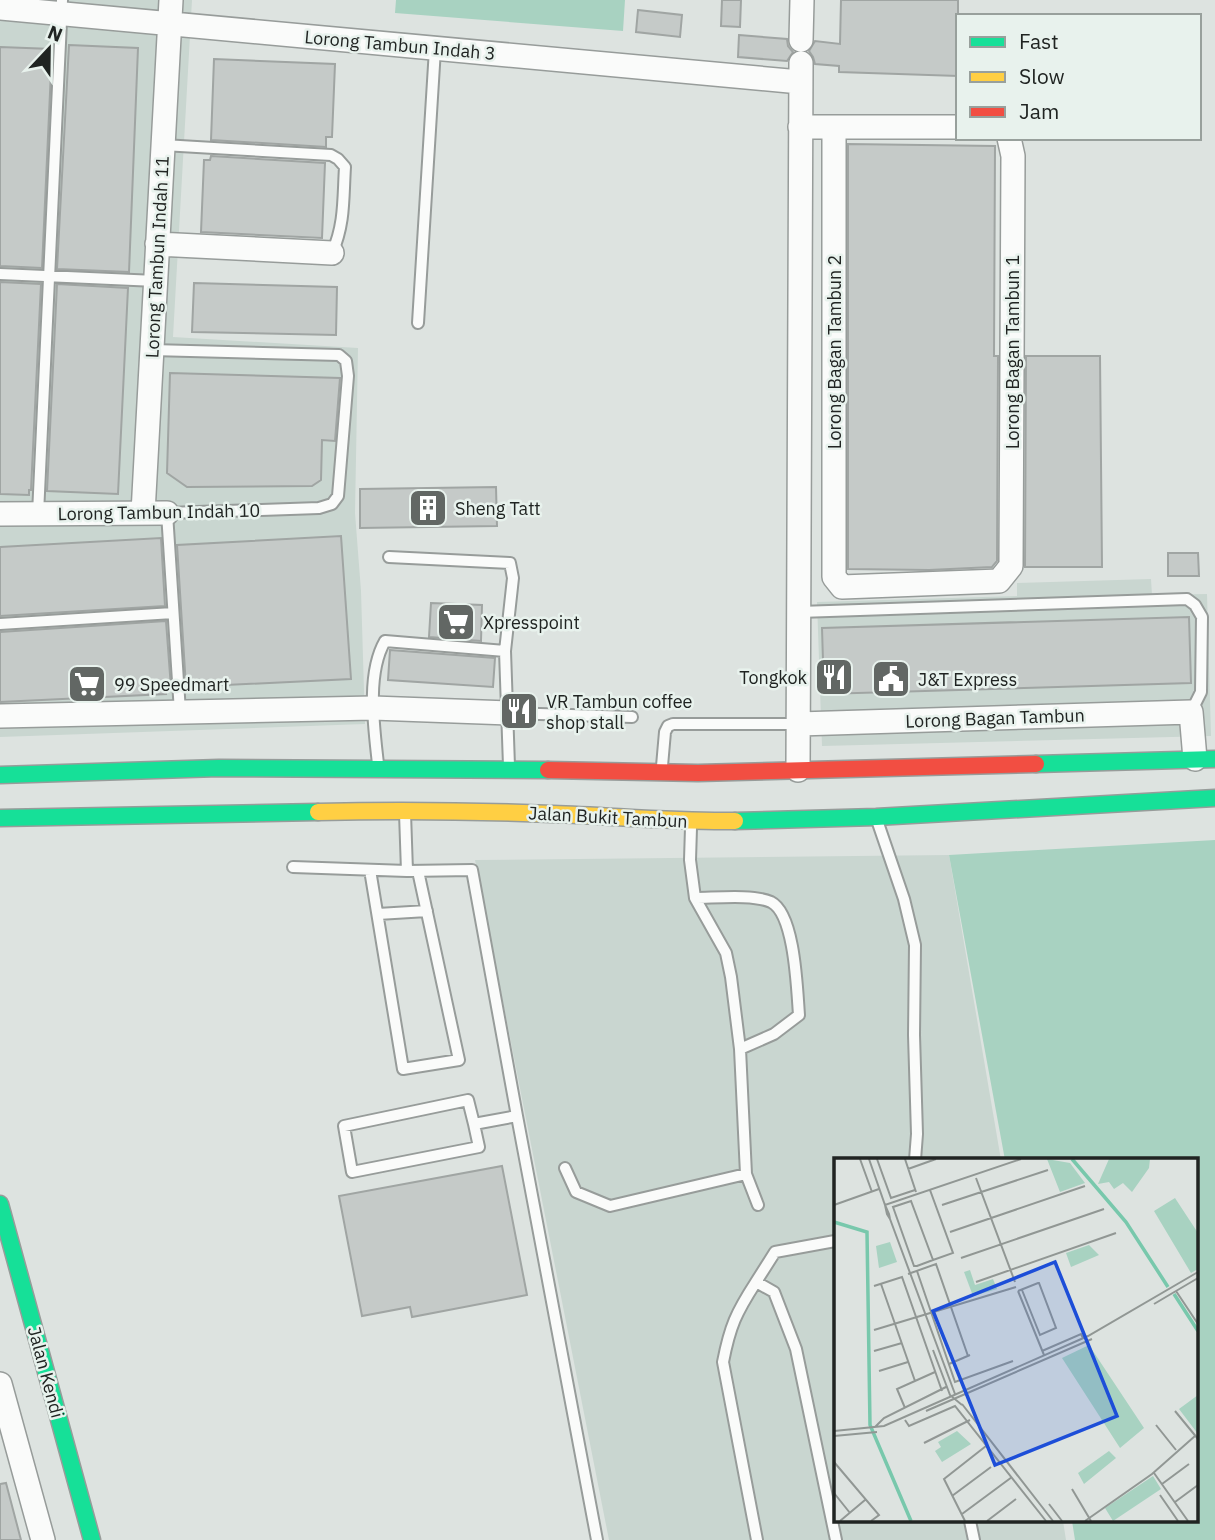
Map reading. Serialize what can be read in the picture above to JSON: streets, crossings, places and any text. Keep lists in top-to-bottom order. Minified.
{"streets":{"main road":["Jalan Bukit Tambun","Jalan Kendi"],"street":["Lorong Tambun Indah 3","Lorong Tambun Indah 11","Lorong Bagan Tambun 2","Lorong Bagan Tambun 1","Lorong Tambun Indah 10","Lorong Bagan Tambun"]},"crossings":[["Lorong Tambun Indah 3","Lorong Tambun Indah 11"],["Lorong Tambun Indah 11","Lorong Tambun Indah 10"],["Lorong Bagan Tambun 2","Lorong Bagan Tambun 1"]],"places":{"building":["Sheng Tatt"],"supermarket":["Xpresspoint","99 Speedmart"],"restaurant":["Tongkok","VR Tambun coffee shop stall"],"public building":["J&T Express"]},"legend":["Fast","Slow","Jam"],"north":"top"}
